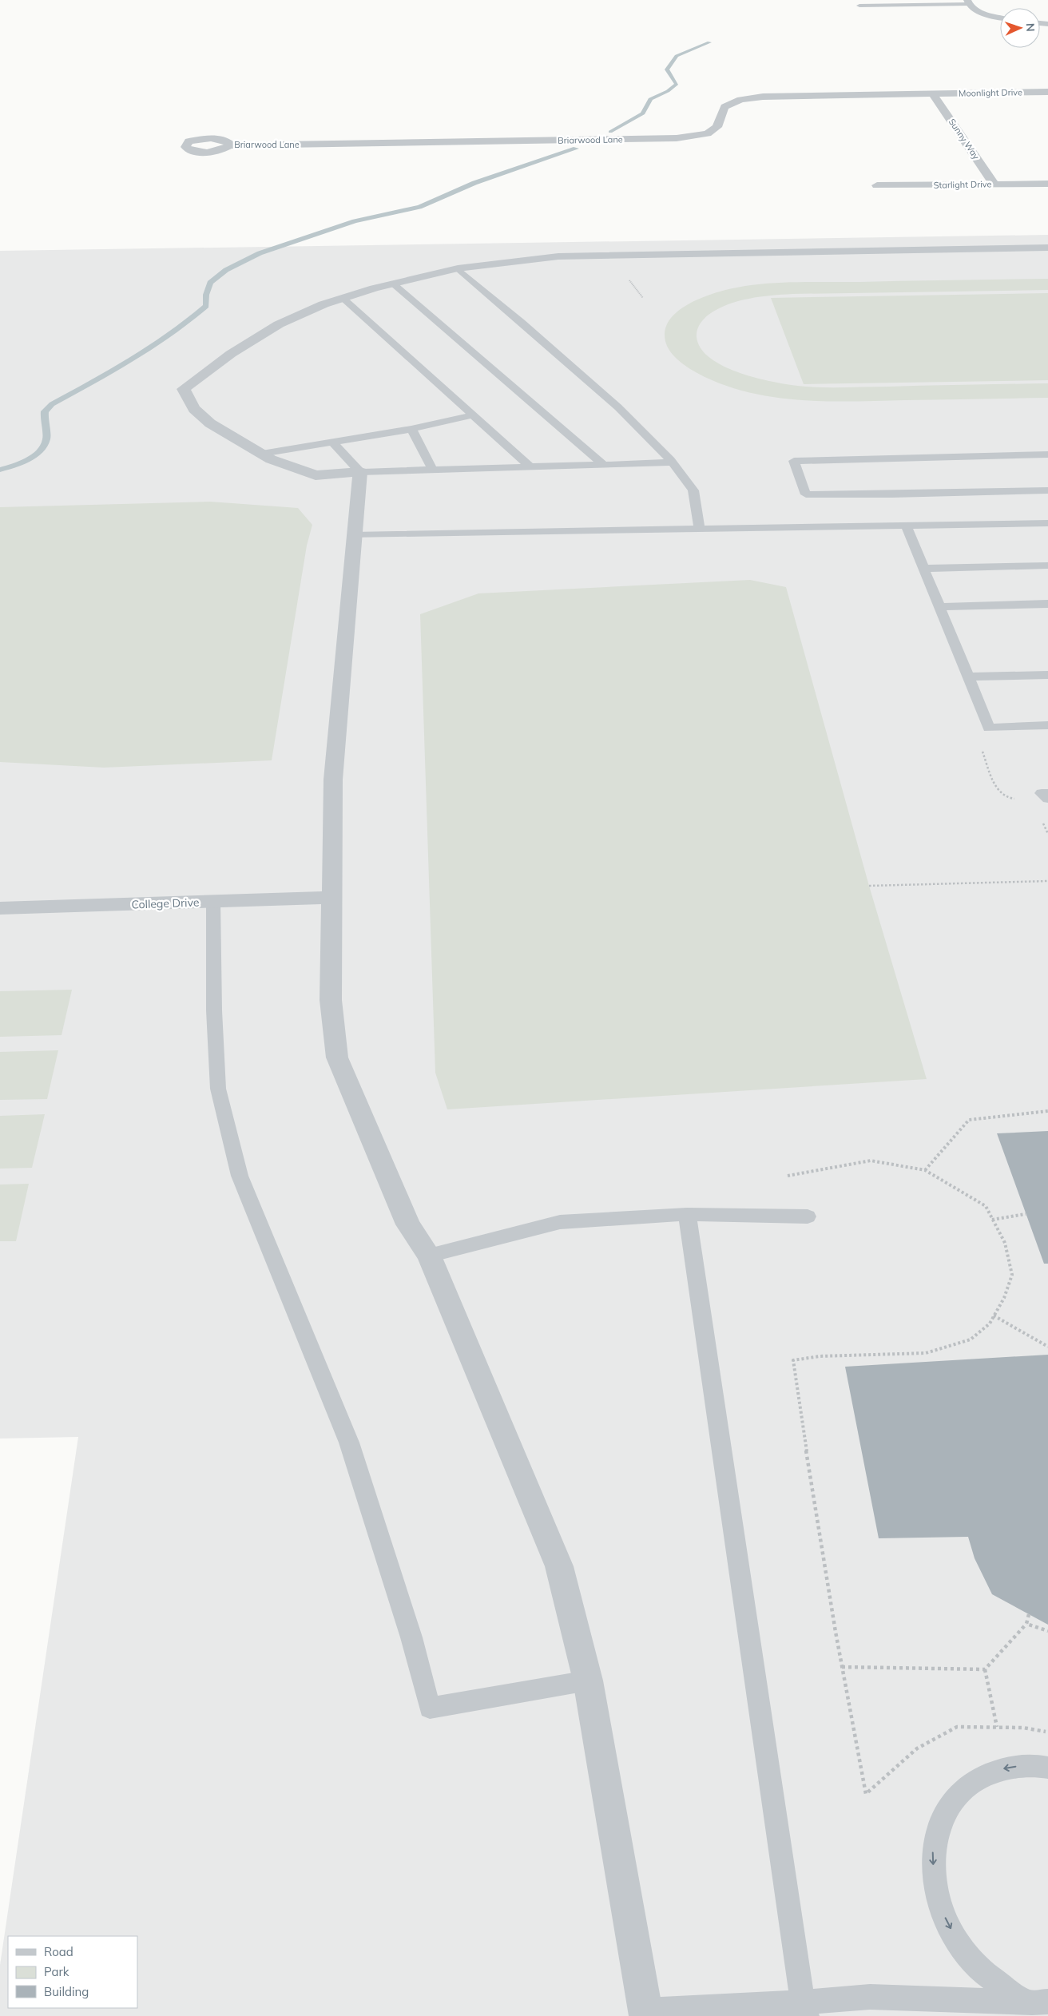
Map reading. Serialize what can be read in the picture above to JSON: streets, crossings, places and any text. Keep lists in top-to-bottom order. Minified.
{"streets":{"street":["Moonlight Drive","Sunny Way","Briarwood Lane","Starlight Drive","College Drive"]},"crossings":[["Moonlight Drive","Sunny Way"],["Moonlight Drive","Briarwood Lane"],["Sunny Way","Briarwood Lane"],["Sunny Way","Starlight Drive"]],"legend":["Road","Park","Building"],"north":"right"}
